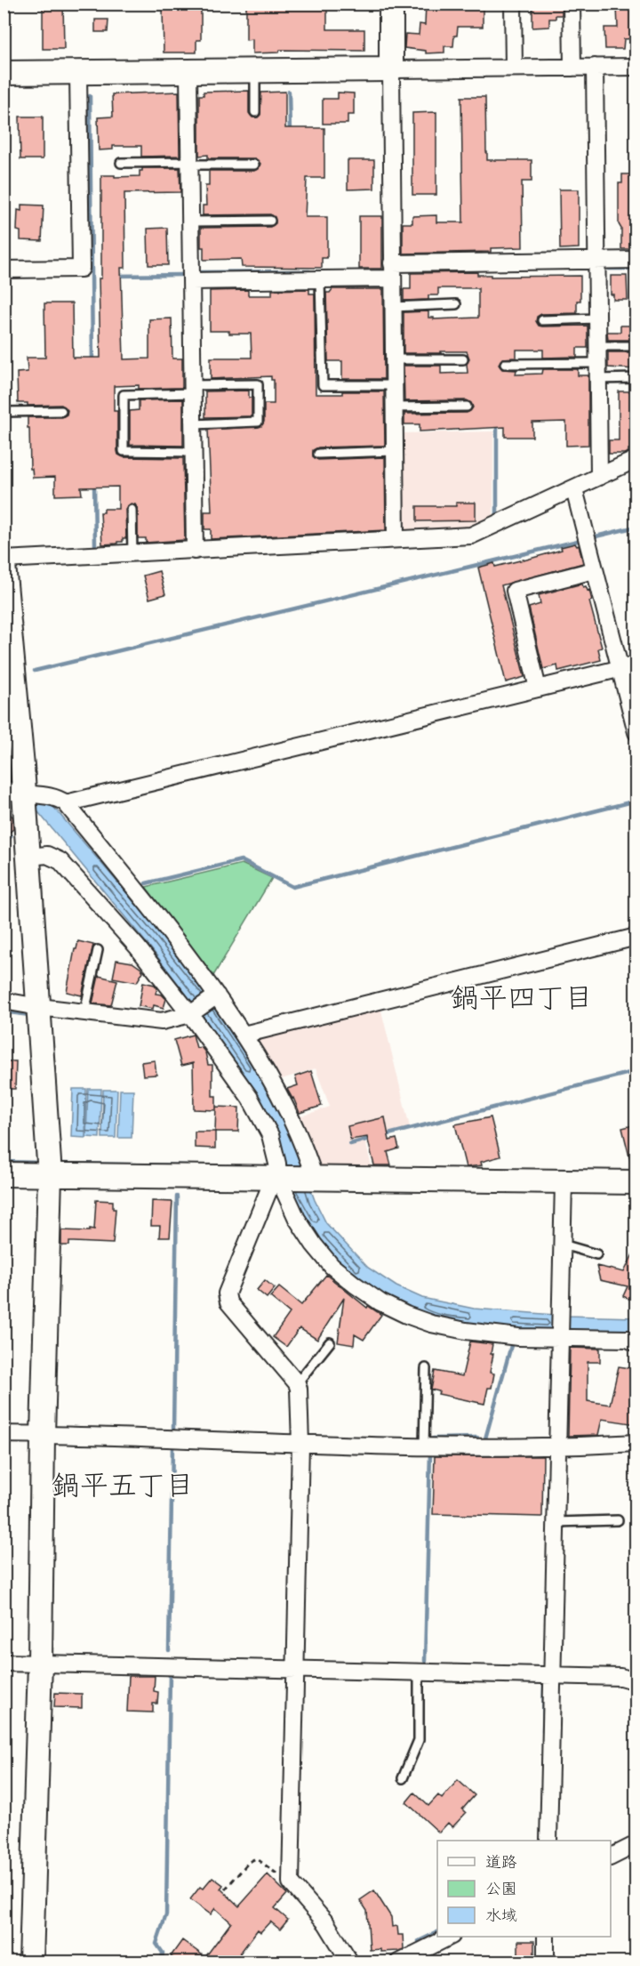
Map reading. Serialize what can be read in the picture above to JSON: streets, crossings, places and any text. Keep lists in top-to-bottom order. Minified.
{"districts":["鍋平四丁目","鍋平五丁目"],"legend":["道路","公園","水域"]}
